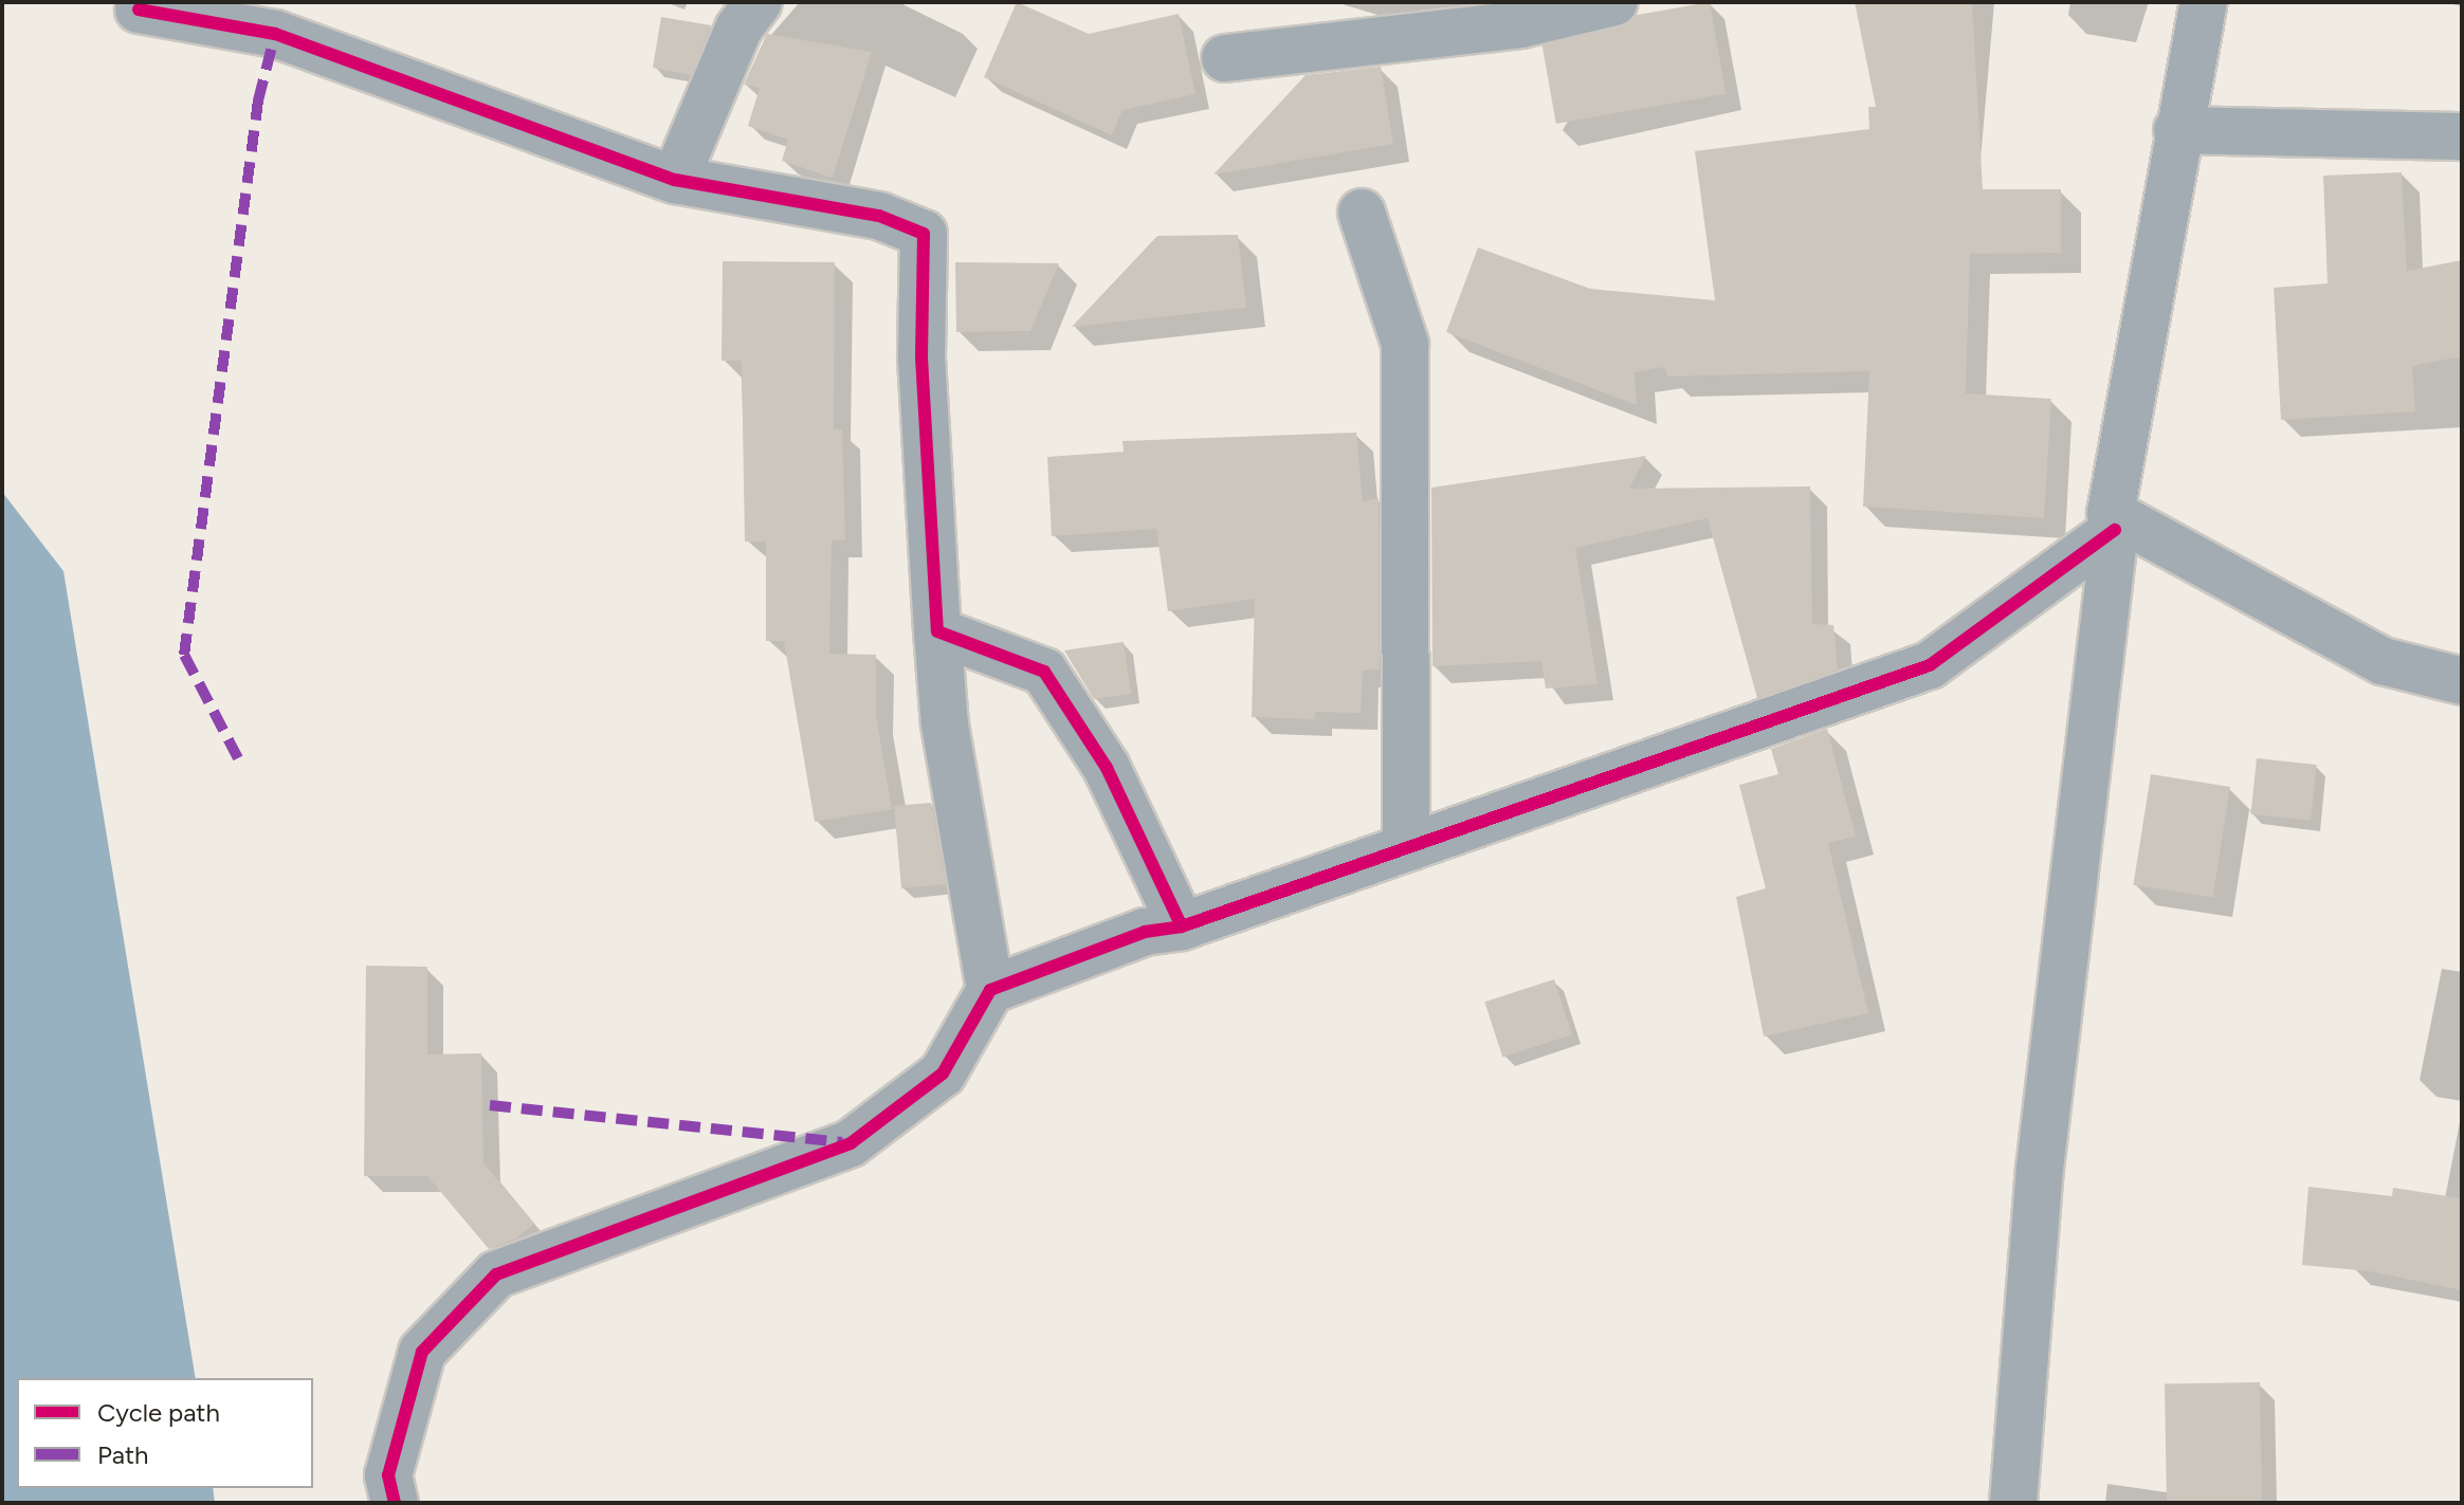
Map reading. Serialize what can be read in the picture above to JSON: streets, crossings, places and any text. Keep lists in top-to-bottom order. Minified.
{"legend":["Cycle path","Path"]}
